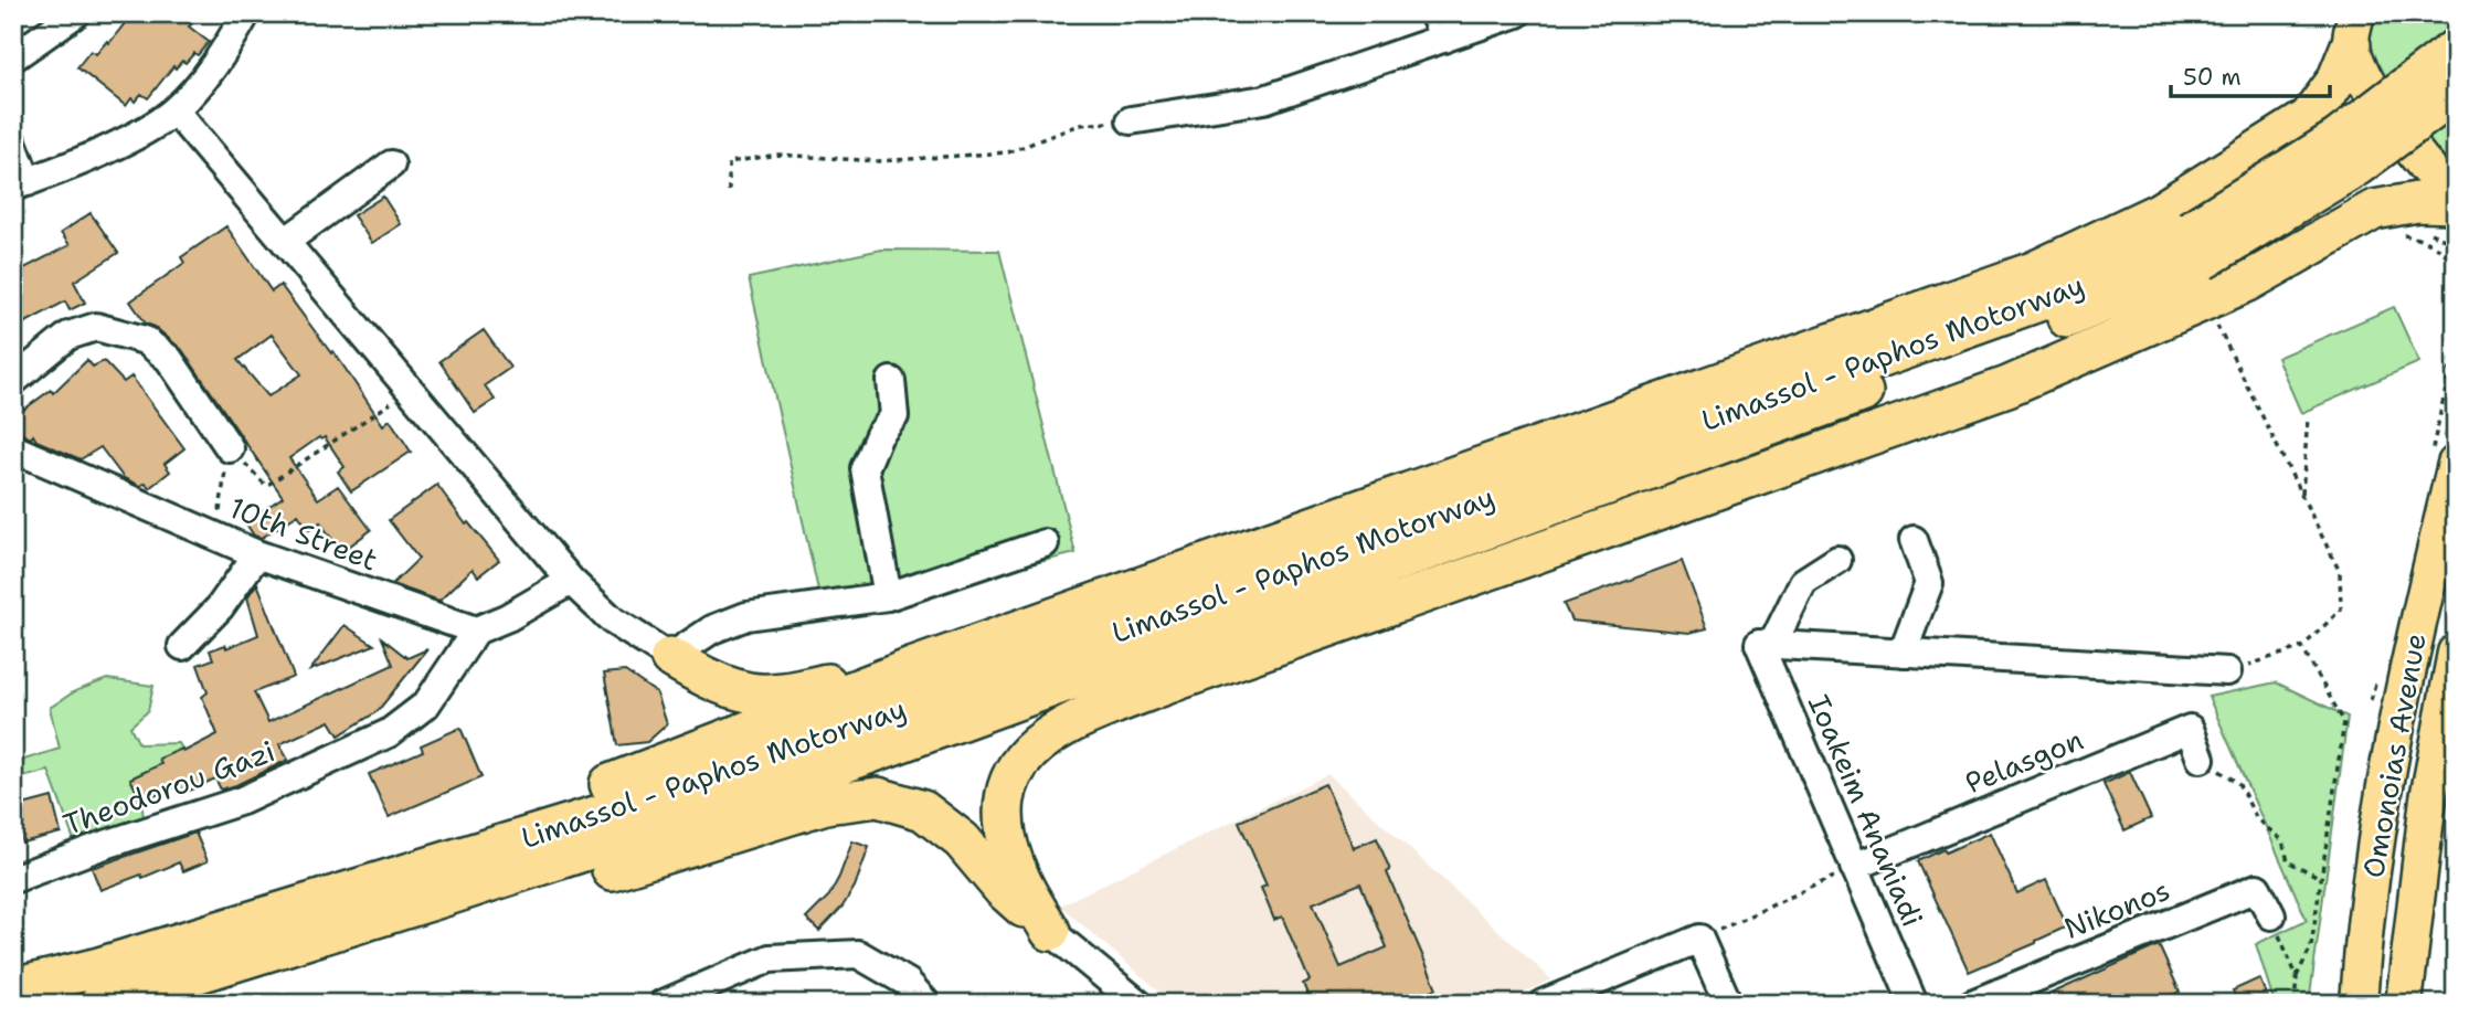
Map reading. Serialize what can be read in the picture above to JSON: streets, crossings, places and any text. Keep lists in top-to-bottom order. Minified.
{"streets":{"highway":["Limassol - Paphos Motorway"],"main road":["Omonoias Avenue"],"street":["10th Street","Pelasgon","Theodorou Gazi","Ioakeim Ananiadi","Nikonos"]},"crossings":[["10th Street","Theodorou Gazi"],["Pelasgon","Ioakeim Ananiadi"]],"scale_bar":"50 m"}
